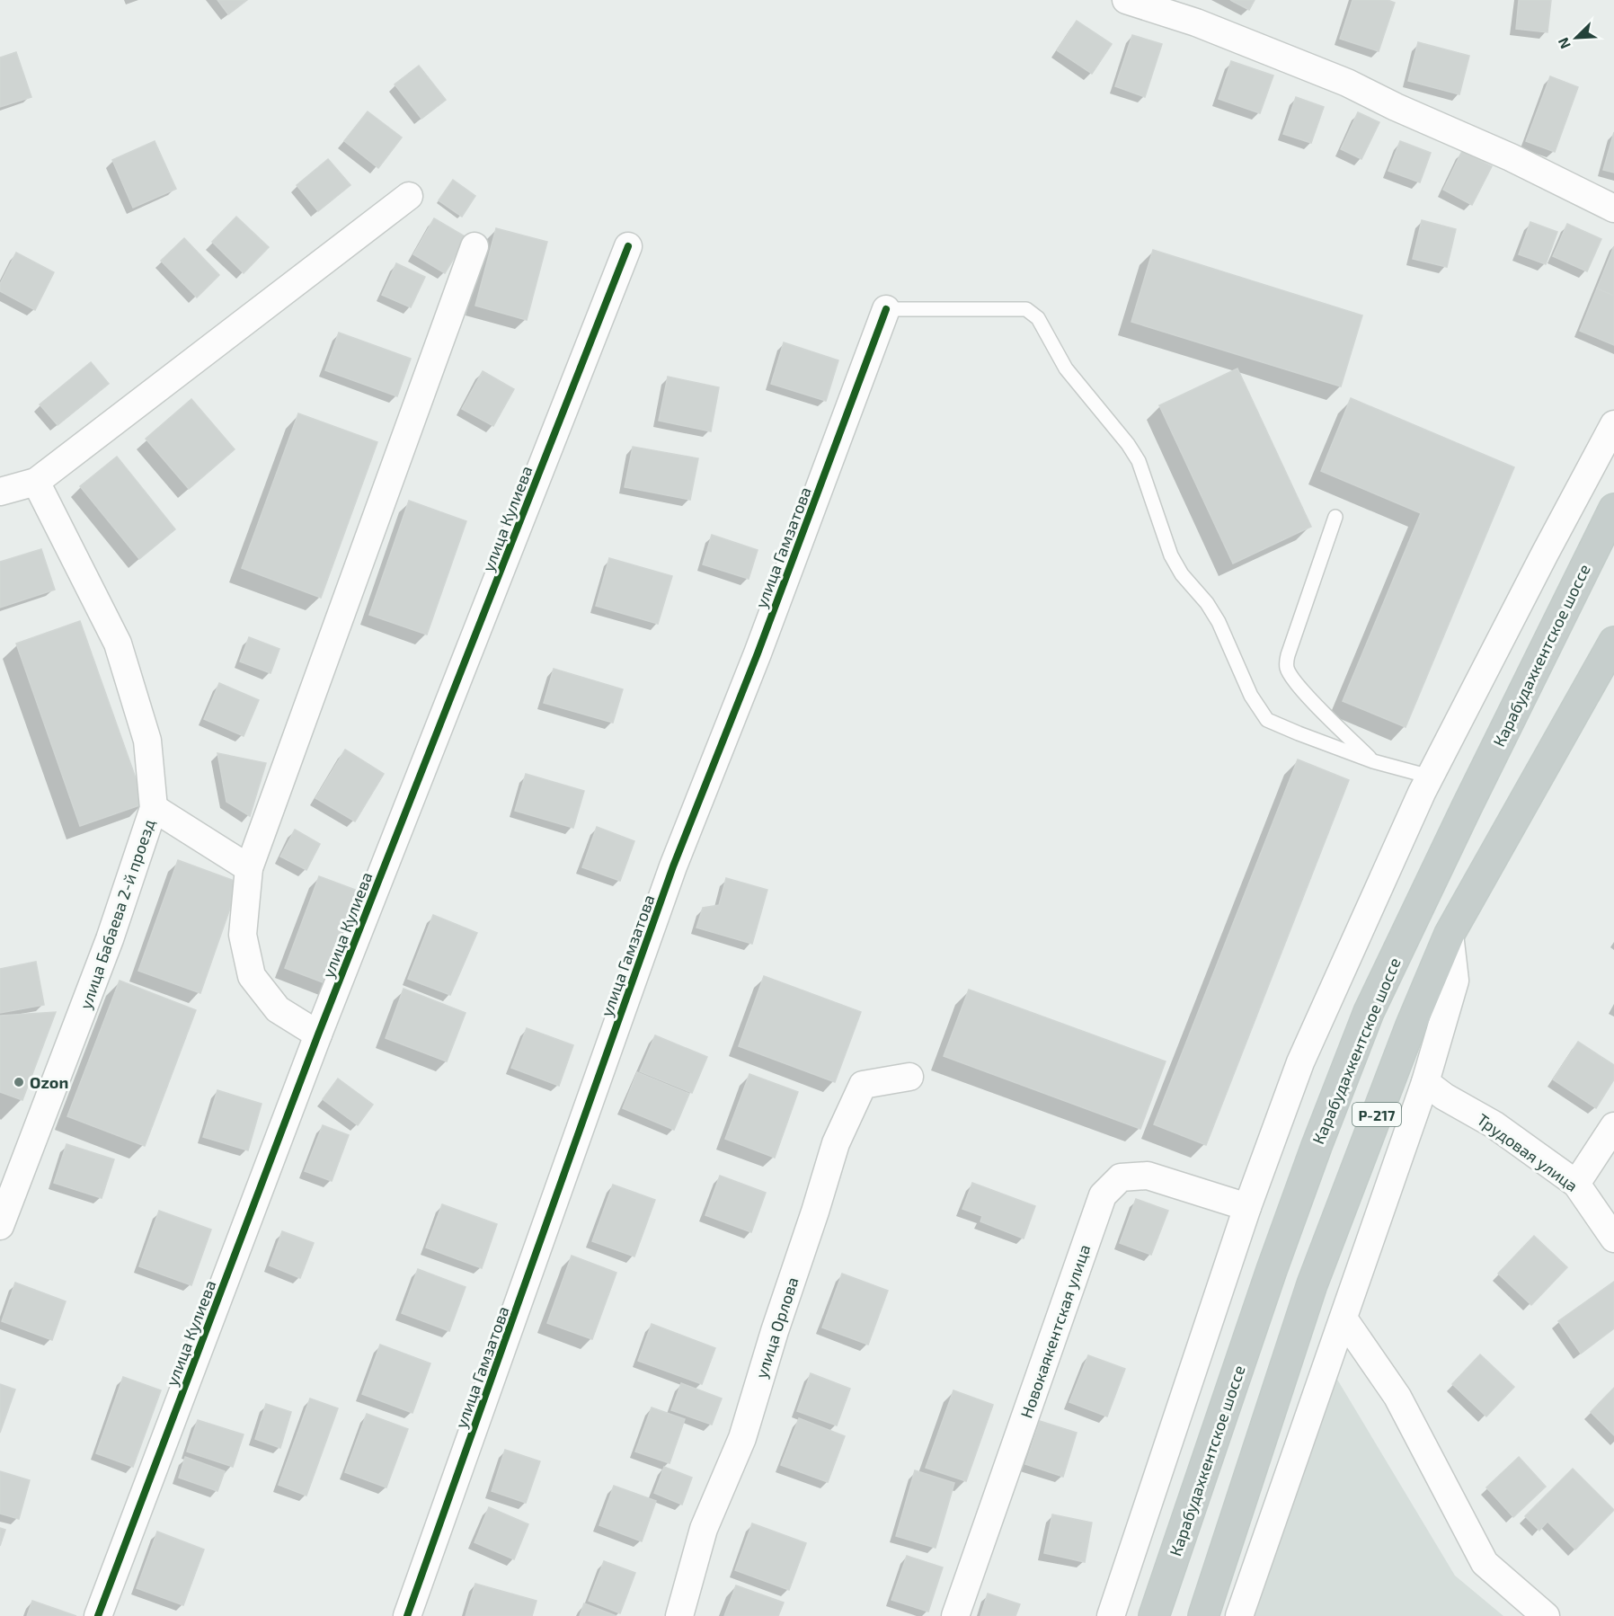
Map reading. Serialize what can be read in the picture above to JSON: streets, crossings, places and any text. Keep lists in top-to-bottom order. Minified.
{"streets":{"highway":["Карабудахкентское шоссе","Р-217"],"street":["улица Кулиева","улица Гамзатова","улица Бабаева 2-й проезд","Трудовая улица","улица Орлова","Новокаякентская улица"]},"places":["Ozon"],"north":"bottom left"}
